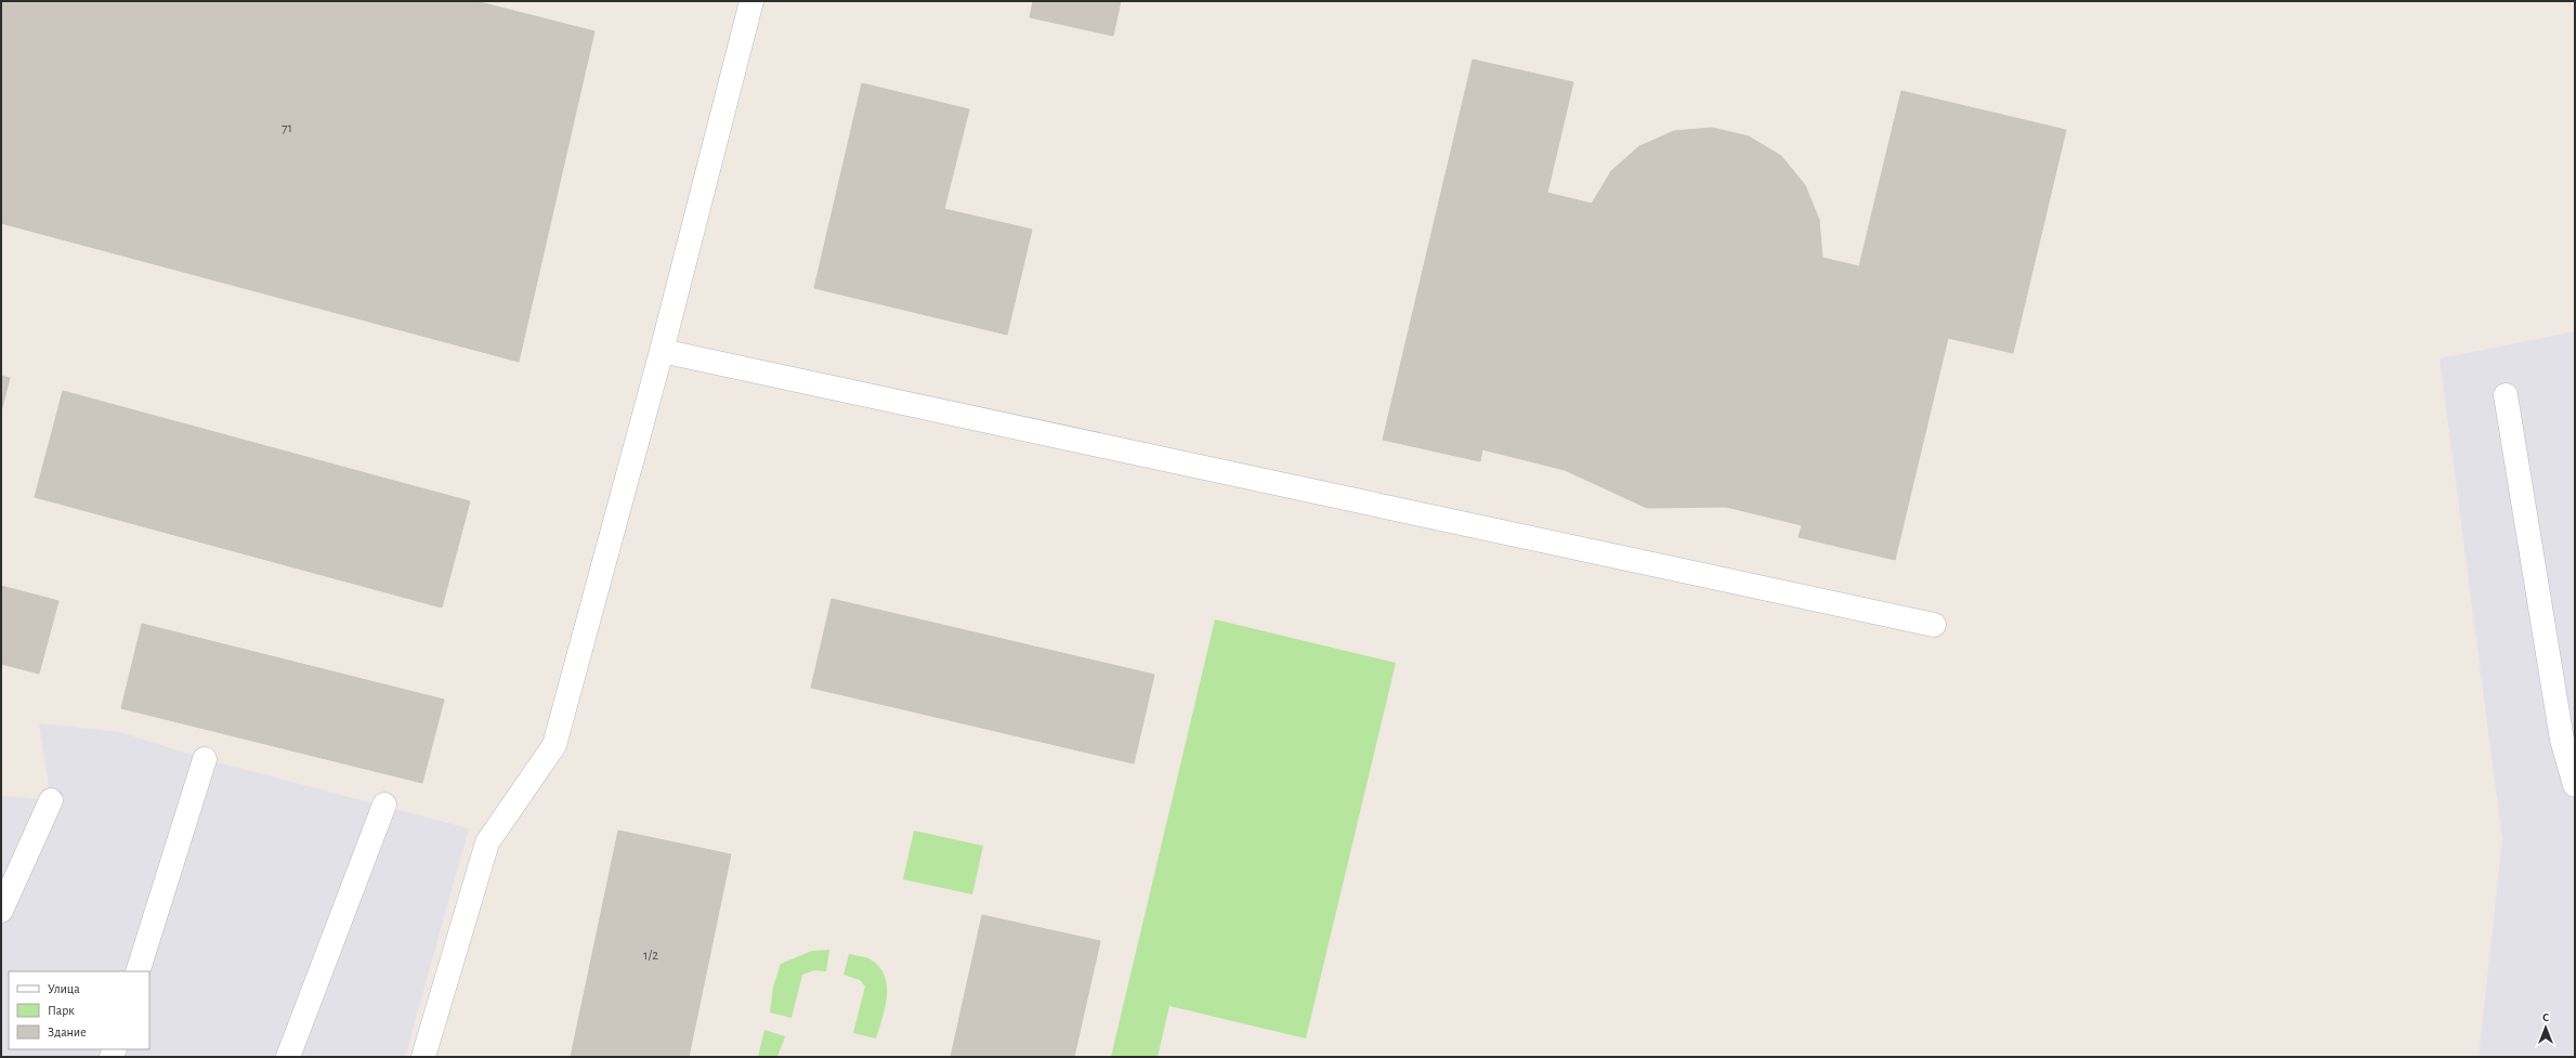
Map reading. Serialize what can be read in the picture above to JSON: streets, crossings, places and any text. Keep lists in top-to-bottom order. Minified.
{"house_numbers":["71","1/2"],"legend":["Улица","Парк","Здание"],"north":"top"}
